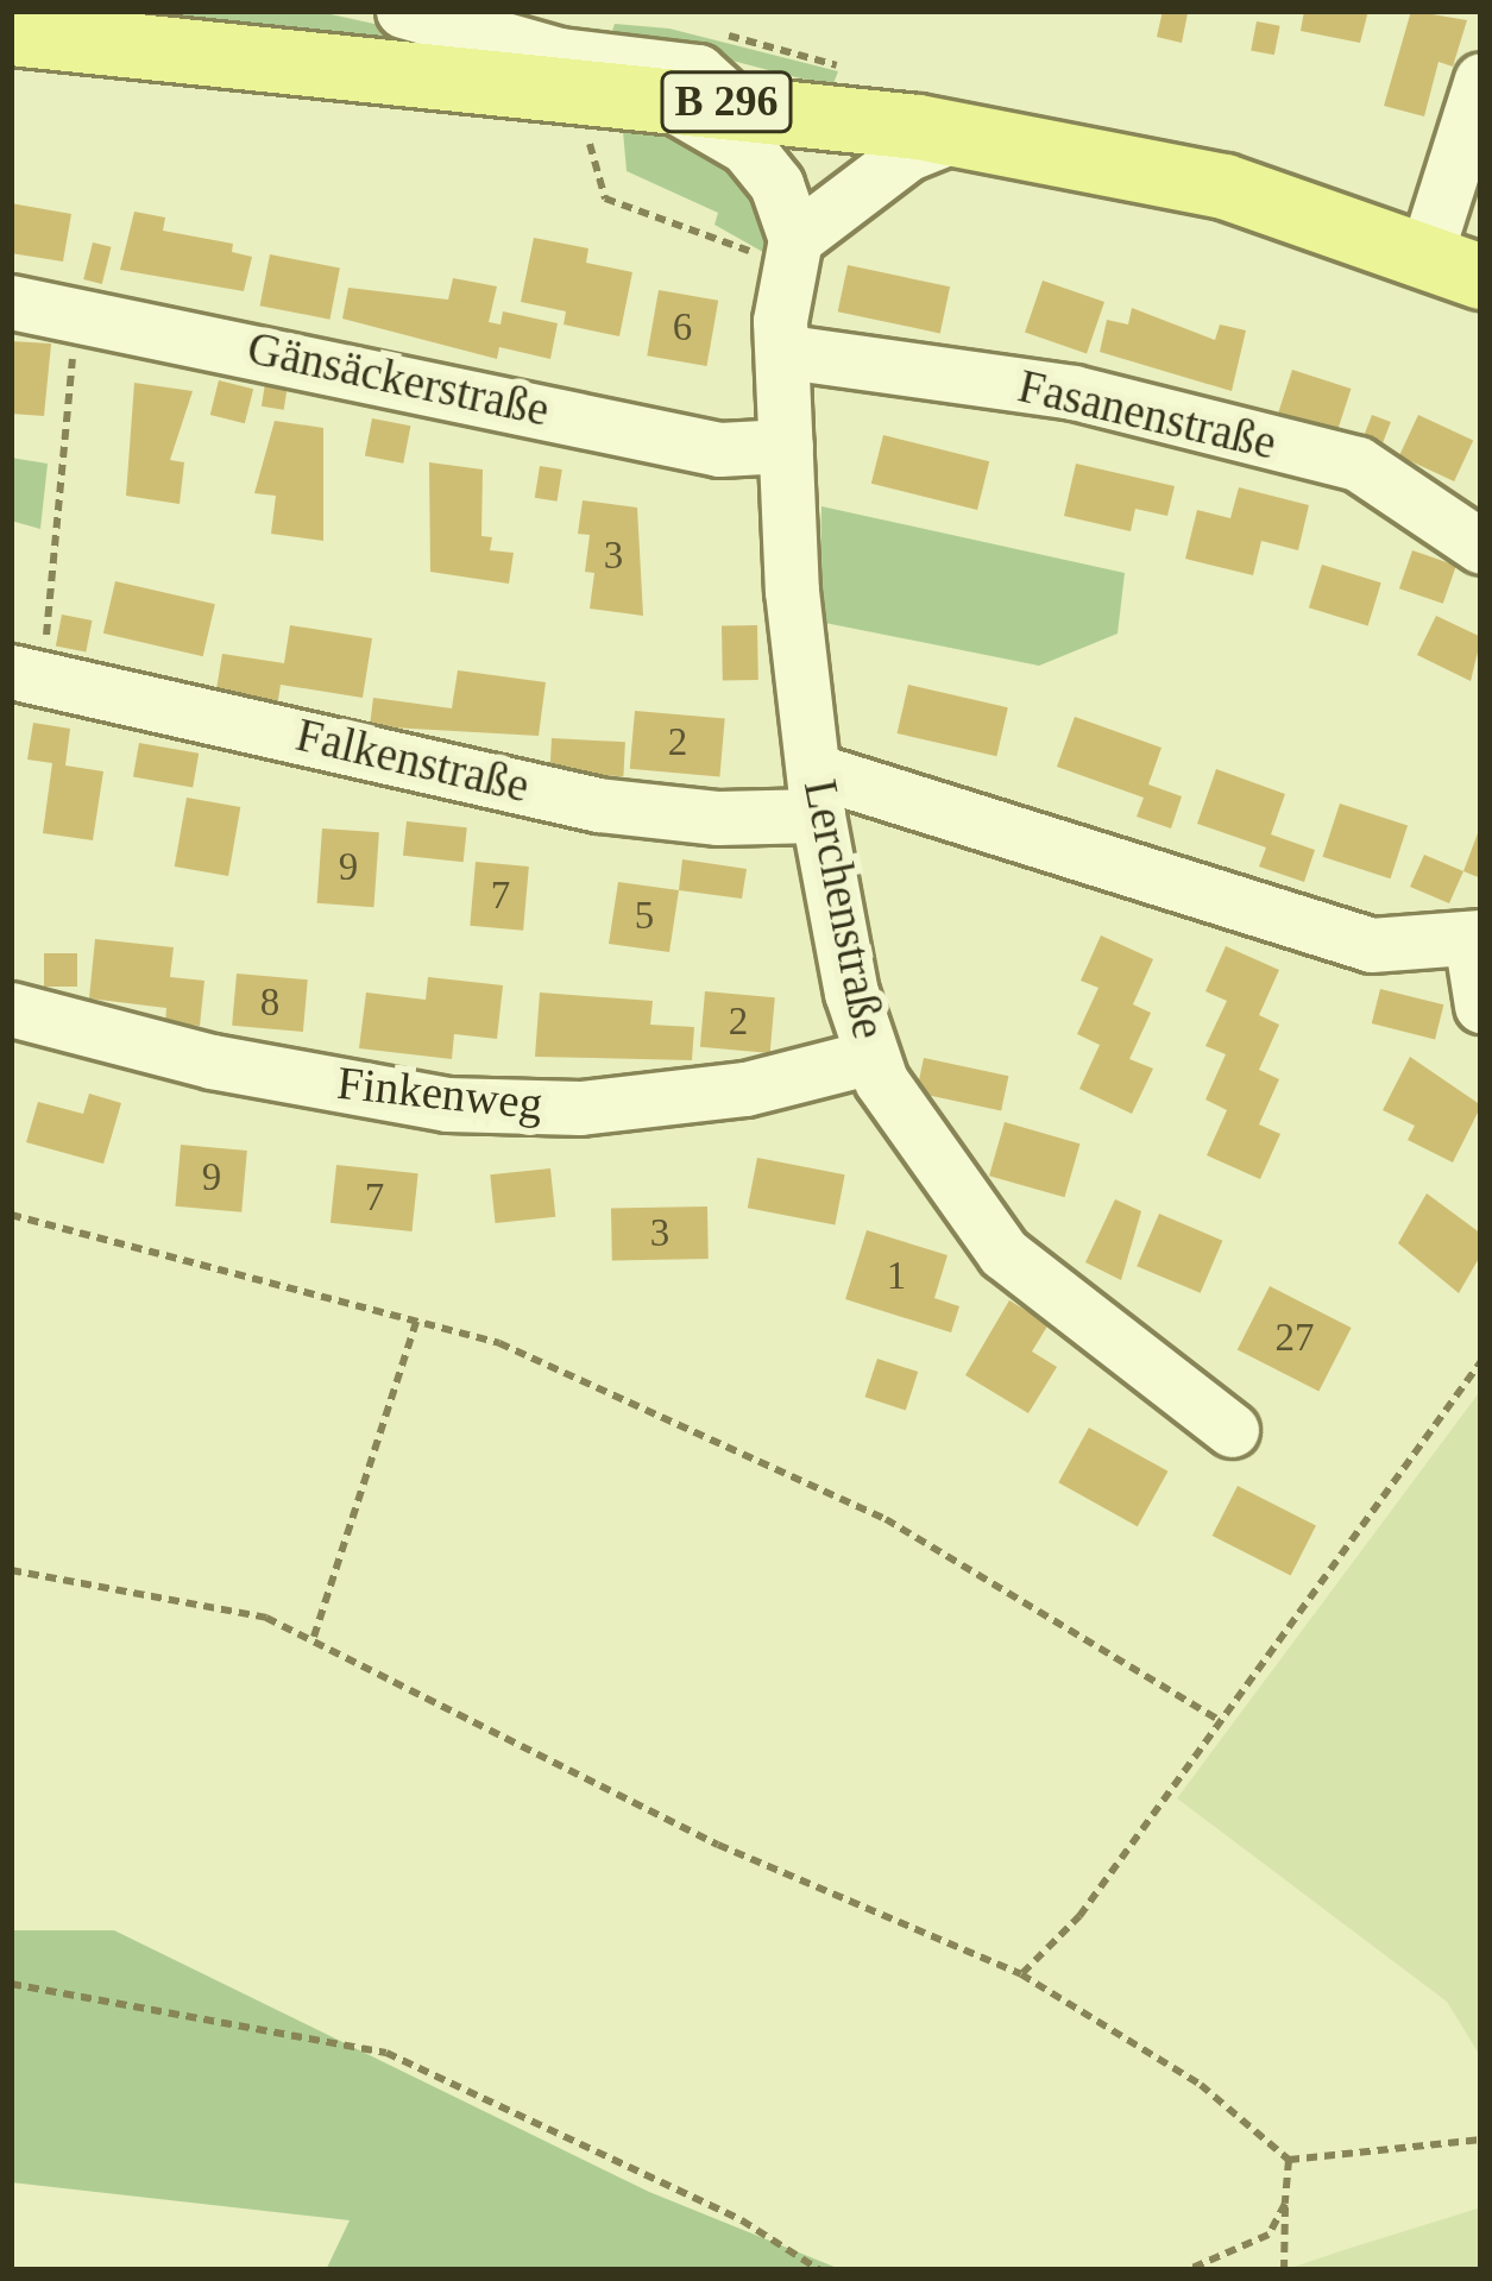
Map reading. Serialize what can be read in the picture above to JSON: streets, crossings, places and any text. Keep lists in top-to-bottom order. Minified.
{"streets":{"main road":["B 296"],"street":["Gänsäckerstraße","Fasanenstraße","Falkenstraße","Lerchenstraße","Finkenweg"]},"crossings":[["B 296","Lerchenstraße"],["Gänsäckerstraße","Lerchenstraße"],["Fasanenstraße","Lerchenstraße"],["Falkenstraße","Lerchenstraße"],["Lerchenstraße","Finkenweg"]],"house_numbers":["6","3","2","9","7","5","8","2","9","7","3","1","27"]}
